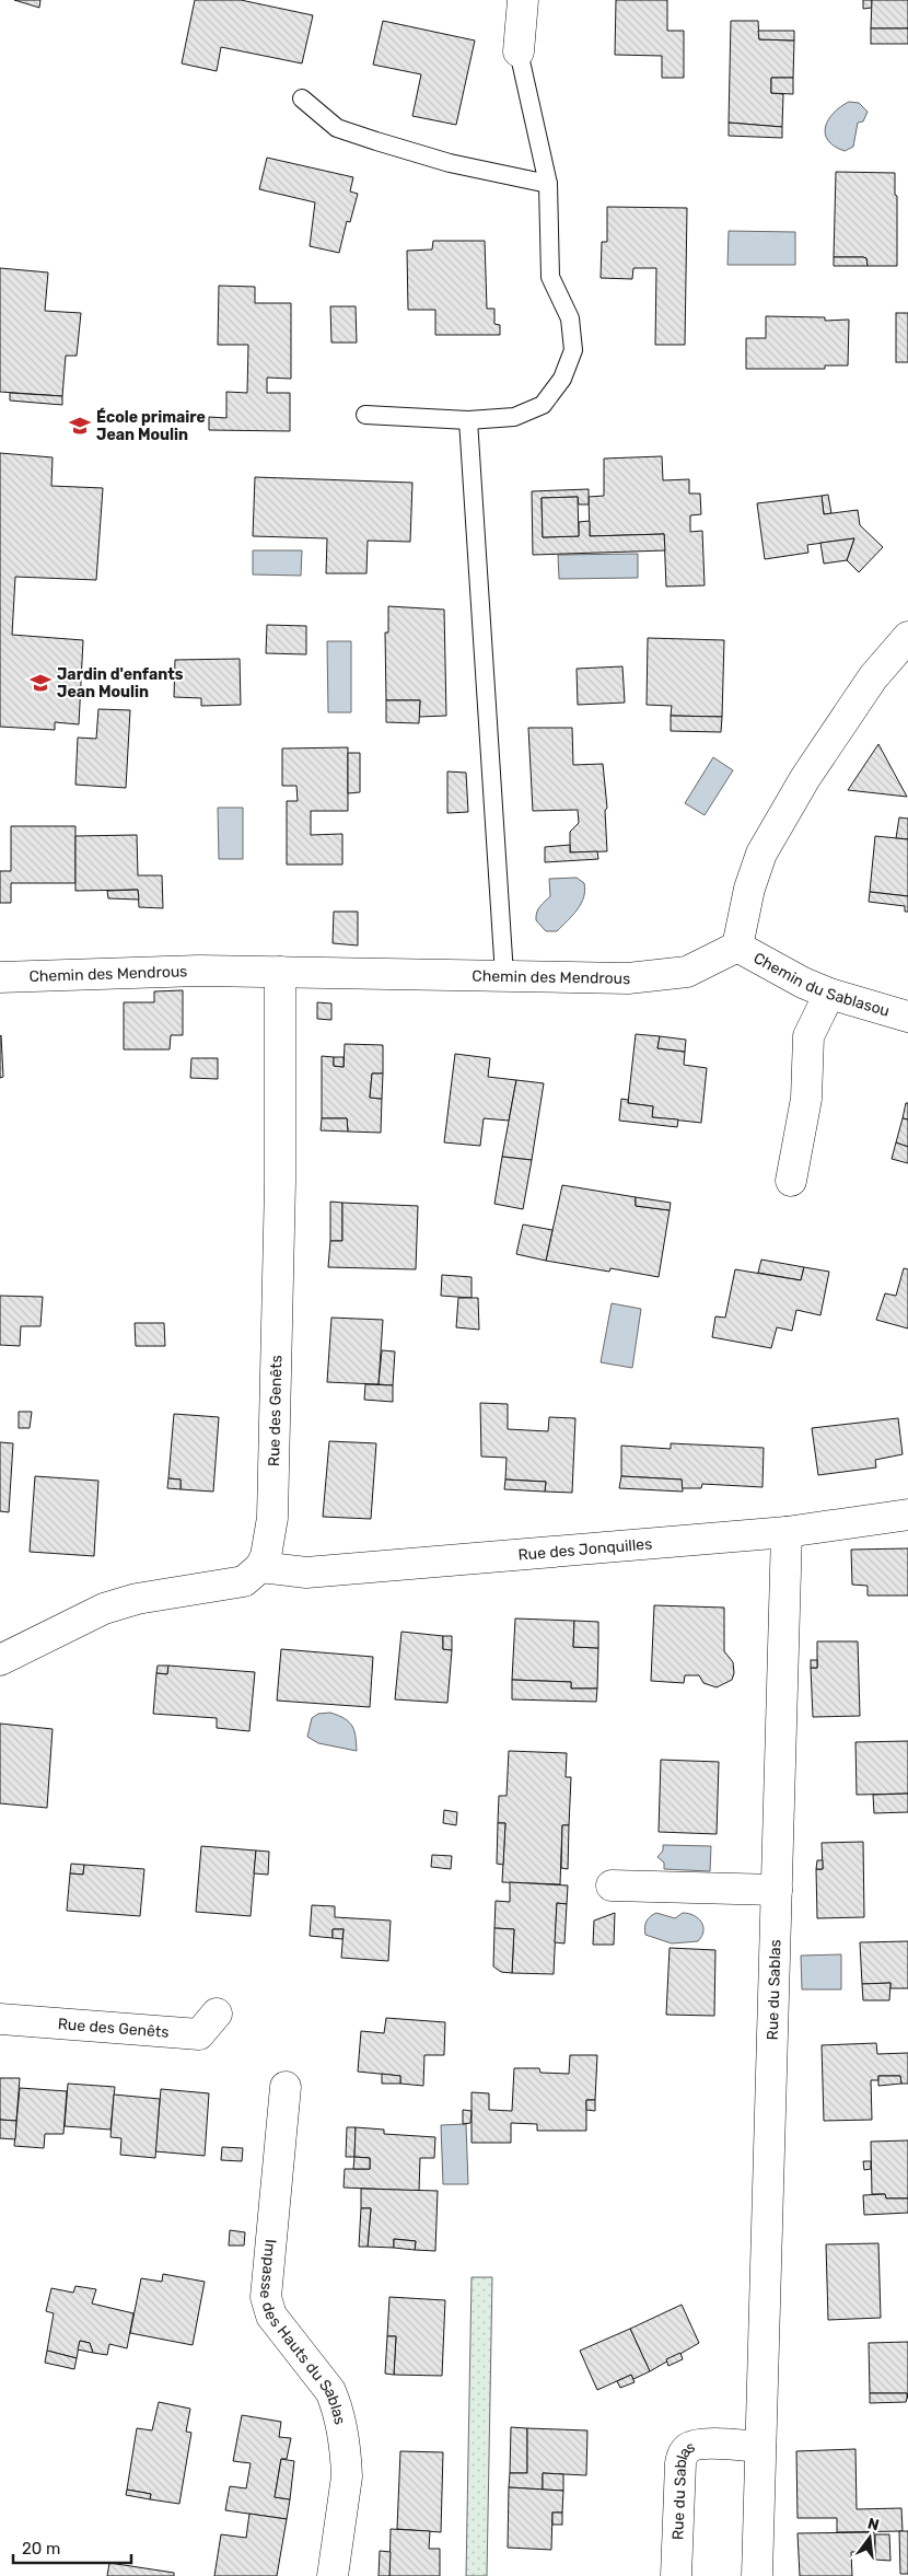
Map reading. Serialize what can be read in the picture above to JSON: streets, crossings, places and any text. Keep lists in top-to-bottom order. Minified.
{"streets":{"street":["Chemin des Mendrous","Chemin du Sablasou","Rue des Genêts","Rue des Jonquilles","Rue du Sablas","Impasse des Hauts du Sablas"]},"crossings":[["Chemin des Mendrous","Chemin du Sablasou"],["Chemin des Mendrous","Rue des Genêts"],["Rue des Genêts","Rue des Jonquilles"],["Rue des Jonquilles","Rue du Sablas"]],"places":{"school or university":["École primaire Jean Moulin","Jardin d'enfants Jean Moulin"]},"scale_bar":"20 m","north":"top"}
